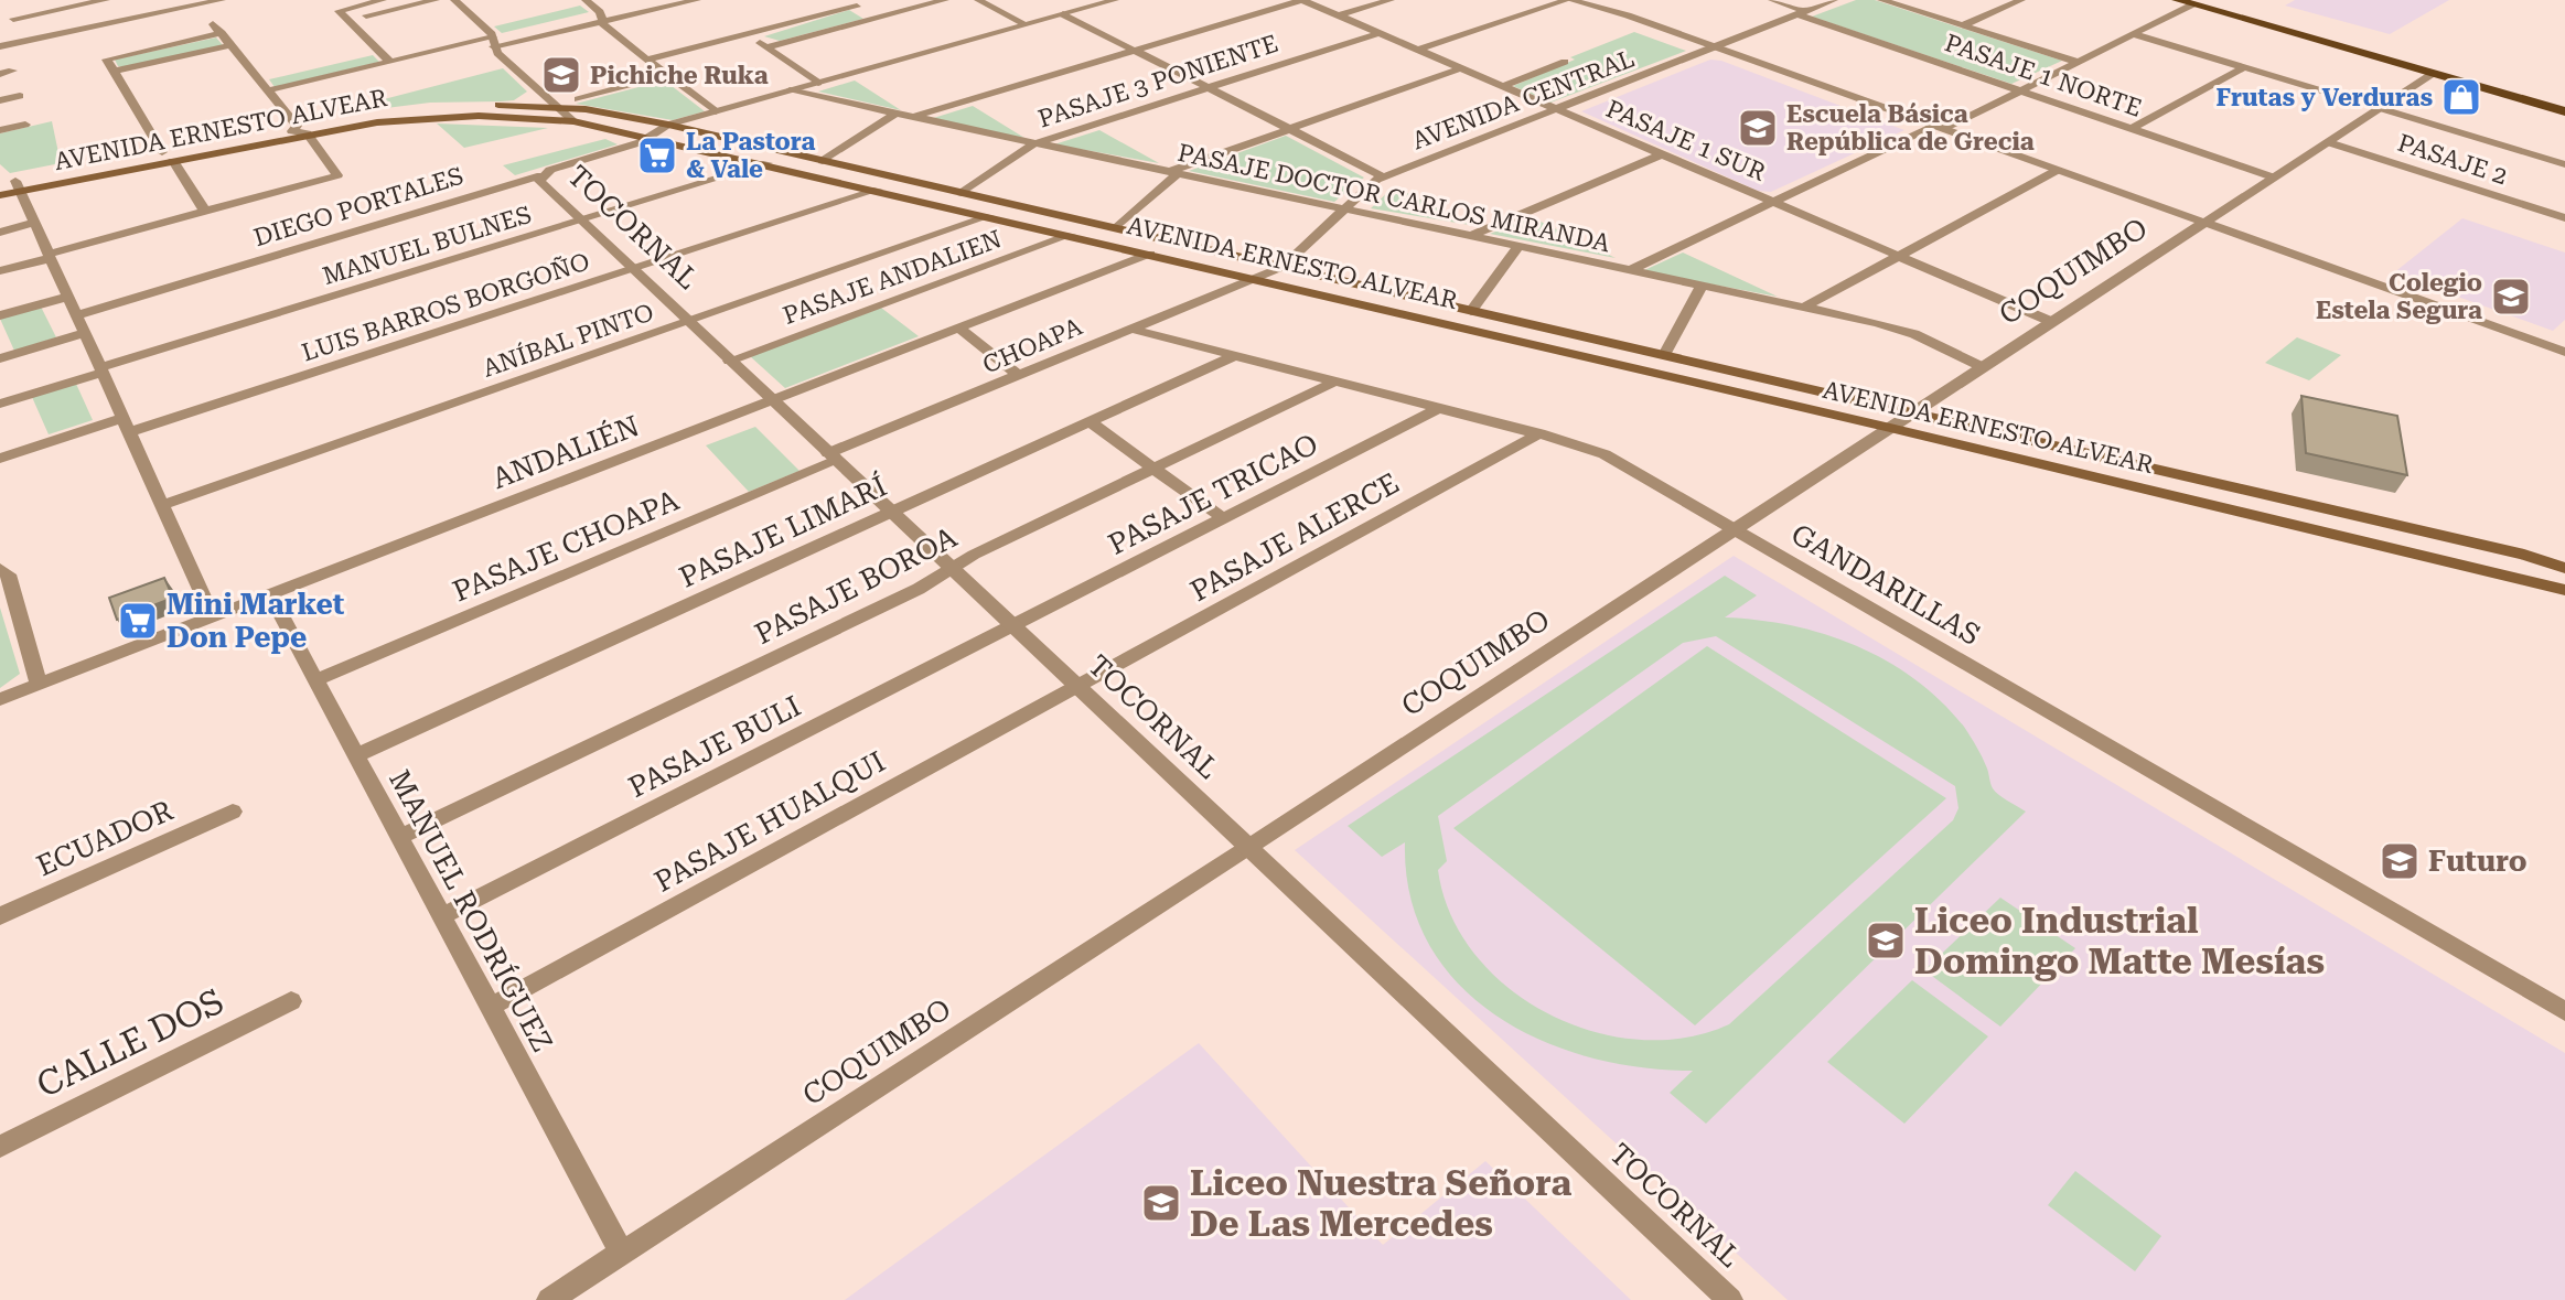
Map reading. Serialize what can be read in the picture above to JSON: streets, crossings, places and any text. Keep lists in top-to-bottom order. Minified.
{"streets":{"main road":["AVENIDA ERNESTO ALVEAR"],"street":["PASAJE 1 NORTE","PASAJE 3 PONIENTE","AVENIDA CENTRAL","PASAJE 1 SUR","PASAJE 2","PASAJE DOCTOR CARLOS MIRANDA","DIEGO PORTALES","TOCORNAL","MANUEL BULNES","COQUIMBO","PASAJE ANDALIEN","LUIS BARROS BORGOÑO","ANÍBAL PINTO","CHOAPA","ANDALIÉN","PASAJE TRICAO","PASAJE LIMARÍ","PASAJE ALERCE","PASAJE CHOAPA","GANDARILLAS","PASAJE BOROA","PASAJE BULI","PASAJE HUALQUI","ECUADOR","MANUEL RODRÍGUEZ","CALLE DOS"]},"crossings":[["PASAJE 1 NORTE","AVENIDA CENTRAL"],["PASAJE 1 NORTE","COQUIMBO"],["PASAJE 3 PONIENTE","AVENIDA ERNESTO ALVEAR"],["PASAJE 3 PONIENTE","PASAJE 1 SUR"],["PASAJE 3 PONIENTE","PASAJE DOCTOR CARLOS MIRANDA"],["AVENIDA CENTRAL","AVENIDA ERNESTO ALVEAR"],["AVENIDA CENTRAL","PASAJE 1 SUR"],["AVENIDA CENTRAL","PASAJE DOCTOR CARLOS MIRANDA"],["AVENIDA CENTRAL","CHOAPA"],["AVENIDA ERNESTO ALVEAR","DIEGO PORTALES"],["AVENIDA ERNESTO ALVEAR","TOCORNAL"],["AVENIDA ERNESTO ALVEAR","MANUEL BULNES"],["AVENIDA ERNESTO ALVEAR","COQUIMBO"],["AVENIDA ERNESTO ALVEAR","PASAJE ANDALIEN"],["AVENIDA ERNESTO ALVEAR","LUIS BARROS BORGOÑO"],["AVENIDA ERNESTO ALVEAR","ANÍBAL PINTO"],["AVENIDA ERNESTO ALVEAR","CHOAPA"],["AVENIDA ERNESTO ALVEAR","ANDALIÉN"],["PASAJE 1 SUR","COQUIMBO"],["PASAJE 2","COQUIMBO"],["PASAJE DOCTOR CARLOS MIRANDA","COQUIMBO"],["DIEGO PORTALES","TOCORNAL"],["TOCORNAL","MANUEL BULNES"],["TOCORNAL","COQUIMBO"],["TOCORNAL","PASAJE ANDALIEN"],["TOCORNAL","LUIS BARROS BORGOÑO"],["TOCORNAL","ANÍBAL PINTO"],["TOCORNAL","CHOAPA"],["TOCORNAL","ANDALIÉN"],["TOCORNAL","PASAJE TRICAO"],["TOCORNAL","PASAJE LIMARÍ"],["TOCORNAL","PASAJE ALERCE"],["TOCORNAL","PASAJE CHOAPA"],["TOCORNAL","PASAJE BOROA"],["TOCORNAL","PASAJE BULI"],["TOCORNAL","PASAJE HUALQUI"],["COQUIMBO","GANDARILLAS"],["COQUIMBO","MANUEL RODRÍGUEZ"],["CHOAPA","PASAJE CHOAPA"],["CHOAPA","GANDARILLAS"],["ANDALIÉN","MANUEL RODRÍGUEZ"],["PASAJE TRICAO","GANDARILLAS"],["PASAJE TRICAO","PASAJE BULI"],["PASAJE LIMARÍ","GANDARILLAS"],["PASAJE LIMARÍ","MANUEL RODRÍGUEZ"],["PASAJE ALERCE","GANDARILLAS"],["PASAJE ALERCE","PASAJE HUALQUI"],["PASAJE CHOAPA","MANUEL RODRÍGUEZ"],["GANDARILLAS","PASAJE BOROA"],["PASAJE BOROA","MANUEL RODRÍGUEZ"],["PASAJE BULI","MANUEL RODRÍGUEZ"],["PASAJE HUALQUI","MANUEL RODRÍGUEZ"]],"places":{"school or university":["Pichiche Ruka","Escuela Básica República de Grecia","Colegio Estela Segura","Futuro","Liceo Industrial Domingo Matte Mesías","Liceo Nuestra Señora De Las Mercedes"],"shop":["Frutas y Verduras"],"supermarket":["La Pastora & Vale","Mini Market Don Pepe"]}}
